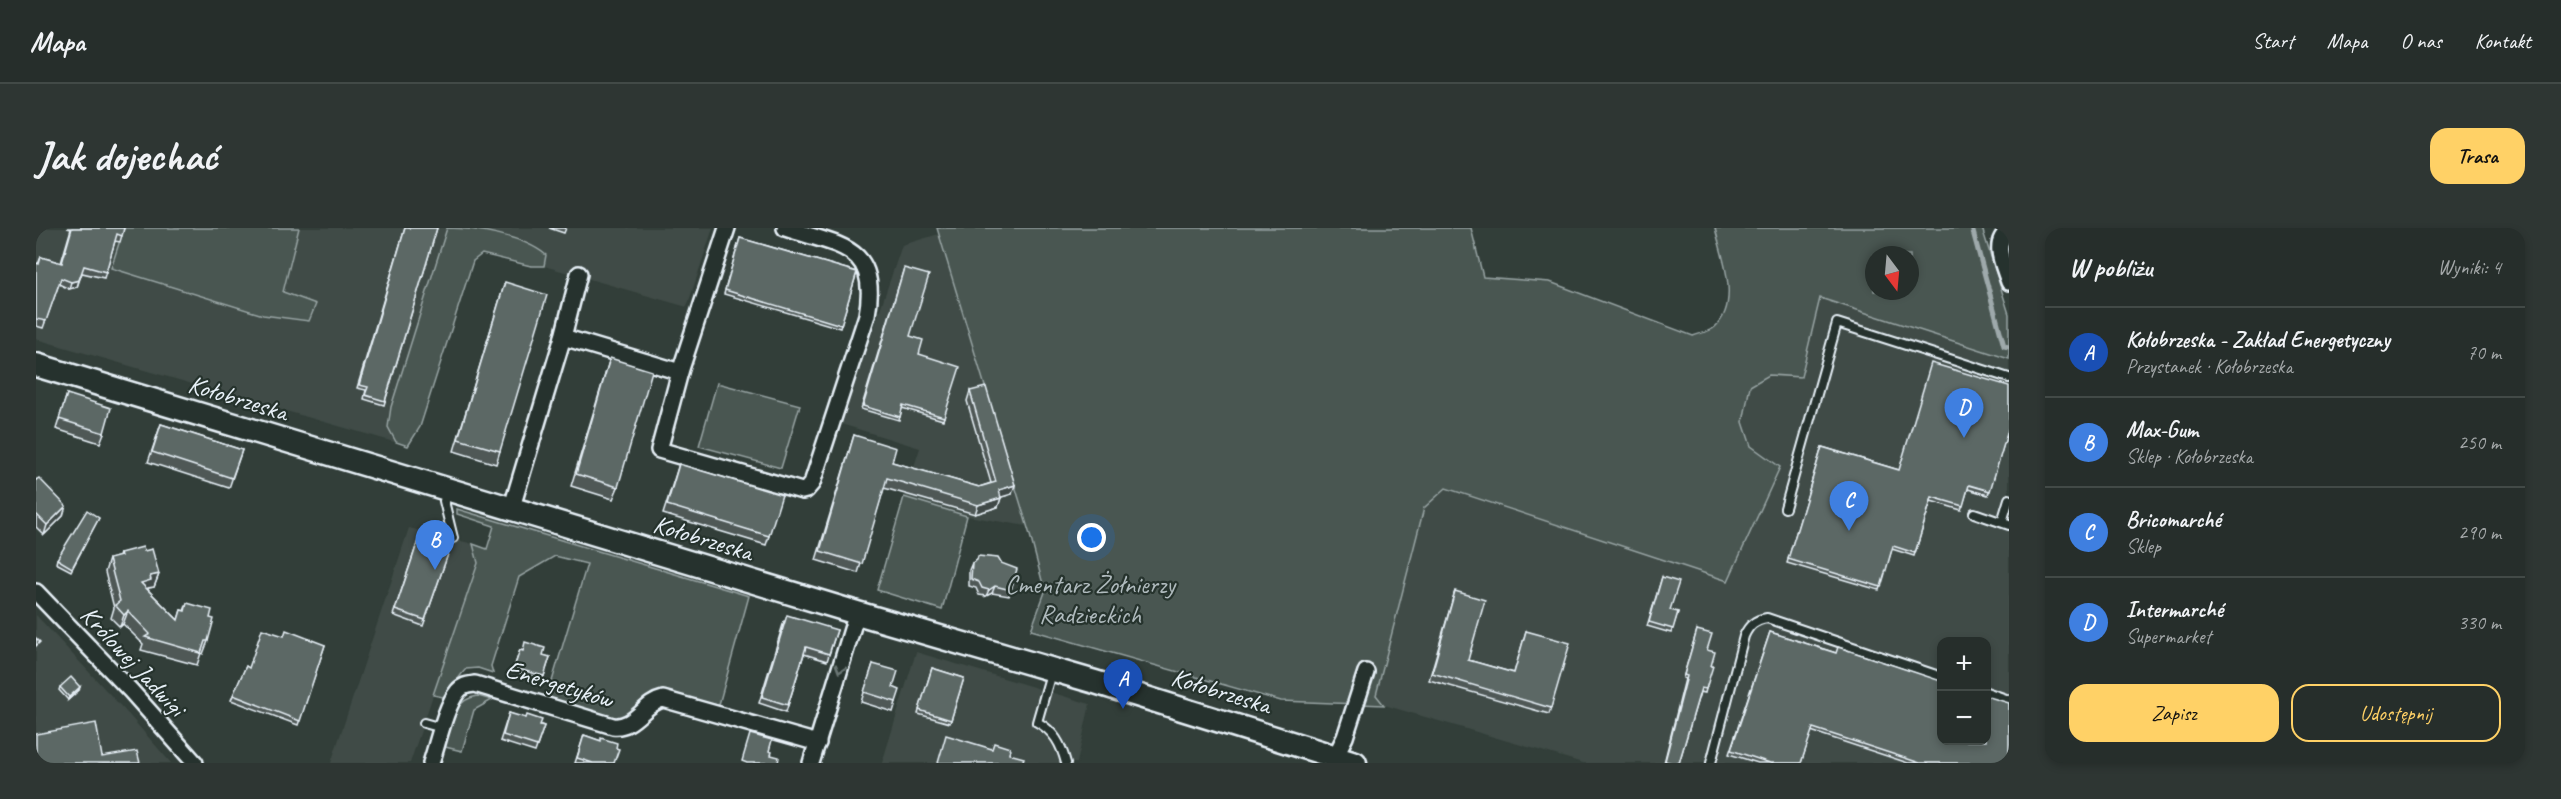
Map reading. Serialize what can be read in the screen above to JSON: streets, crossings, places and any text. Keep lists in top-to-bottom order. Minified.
{"streets":{"main road":["Kołobrzeska"],"street":["Królowej Jadwigi","Energetyków"]},"parks":["Cmentarz Żołnierzy Radzieckich"],"north":"bottom","page":{"header":"Mapa","nav":["Start","Mapa","O nas","Kontakt"],"buttons":["Trasa",["Zapisz","Udostępnij"]],"title":"Jak dojechać","heading":["W pobliżu","Wyniki: 4"],"list":[{"mark":"A","name":"Kołobrzeska - Zakład Energetyczny","note":"Przystanek · Kołobrzeska","value":"70 m"},{"mark":"B","name":"Max-Gum","note":"Sklep · Kołobrzeska","value":"250 m"},{"mark":"C","name":"Bricomarché","note":"Sklep","value":"290 m"},{"mark":"D","name":"Intermarché","note":"Supermarket","value":"330 m"}],"pins":["D","C","B","A"],"map_buttons":["+","−"]}}
